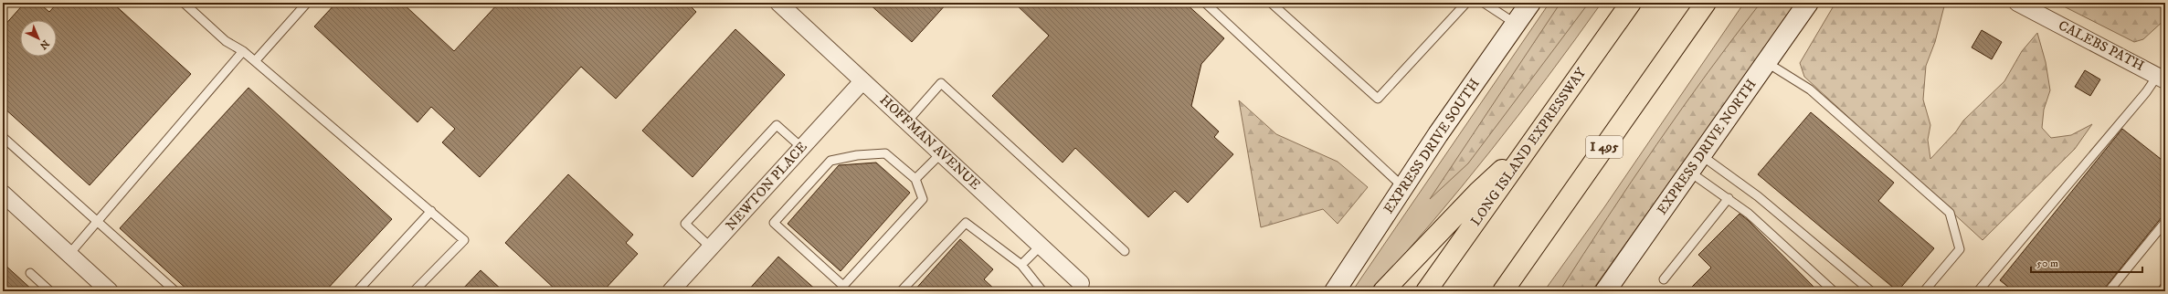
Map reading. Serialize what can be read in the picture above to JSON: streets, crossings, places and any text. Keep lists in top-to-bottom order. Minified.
{"streets":{"highway":["LONG ISLAND EXPRESSWAY","I 495"],"main road":["EXPRESS DRIVE SOUTH","EXPRESS DRIVE NORTH"],"street":["CALEBS PATH","HOFFMAN AVENUE","NEWTON PLACE"]},"crossings":[["HOFFMAN AVENUE","NEWTON PLACE"]],"scale_bar":"50 m","north":"bottom right"}
